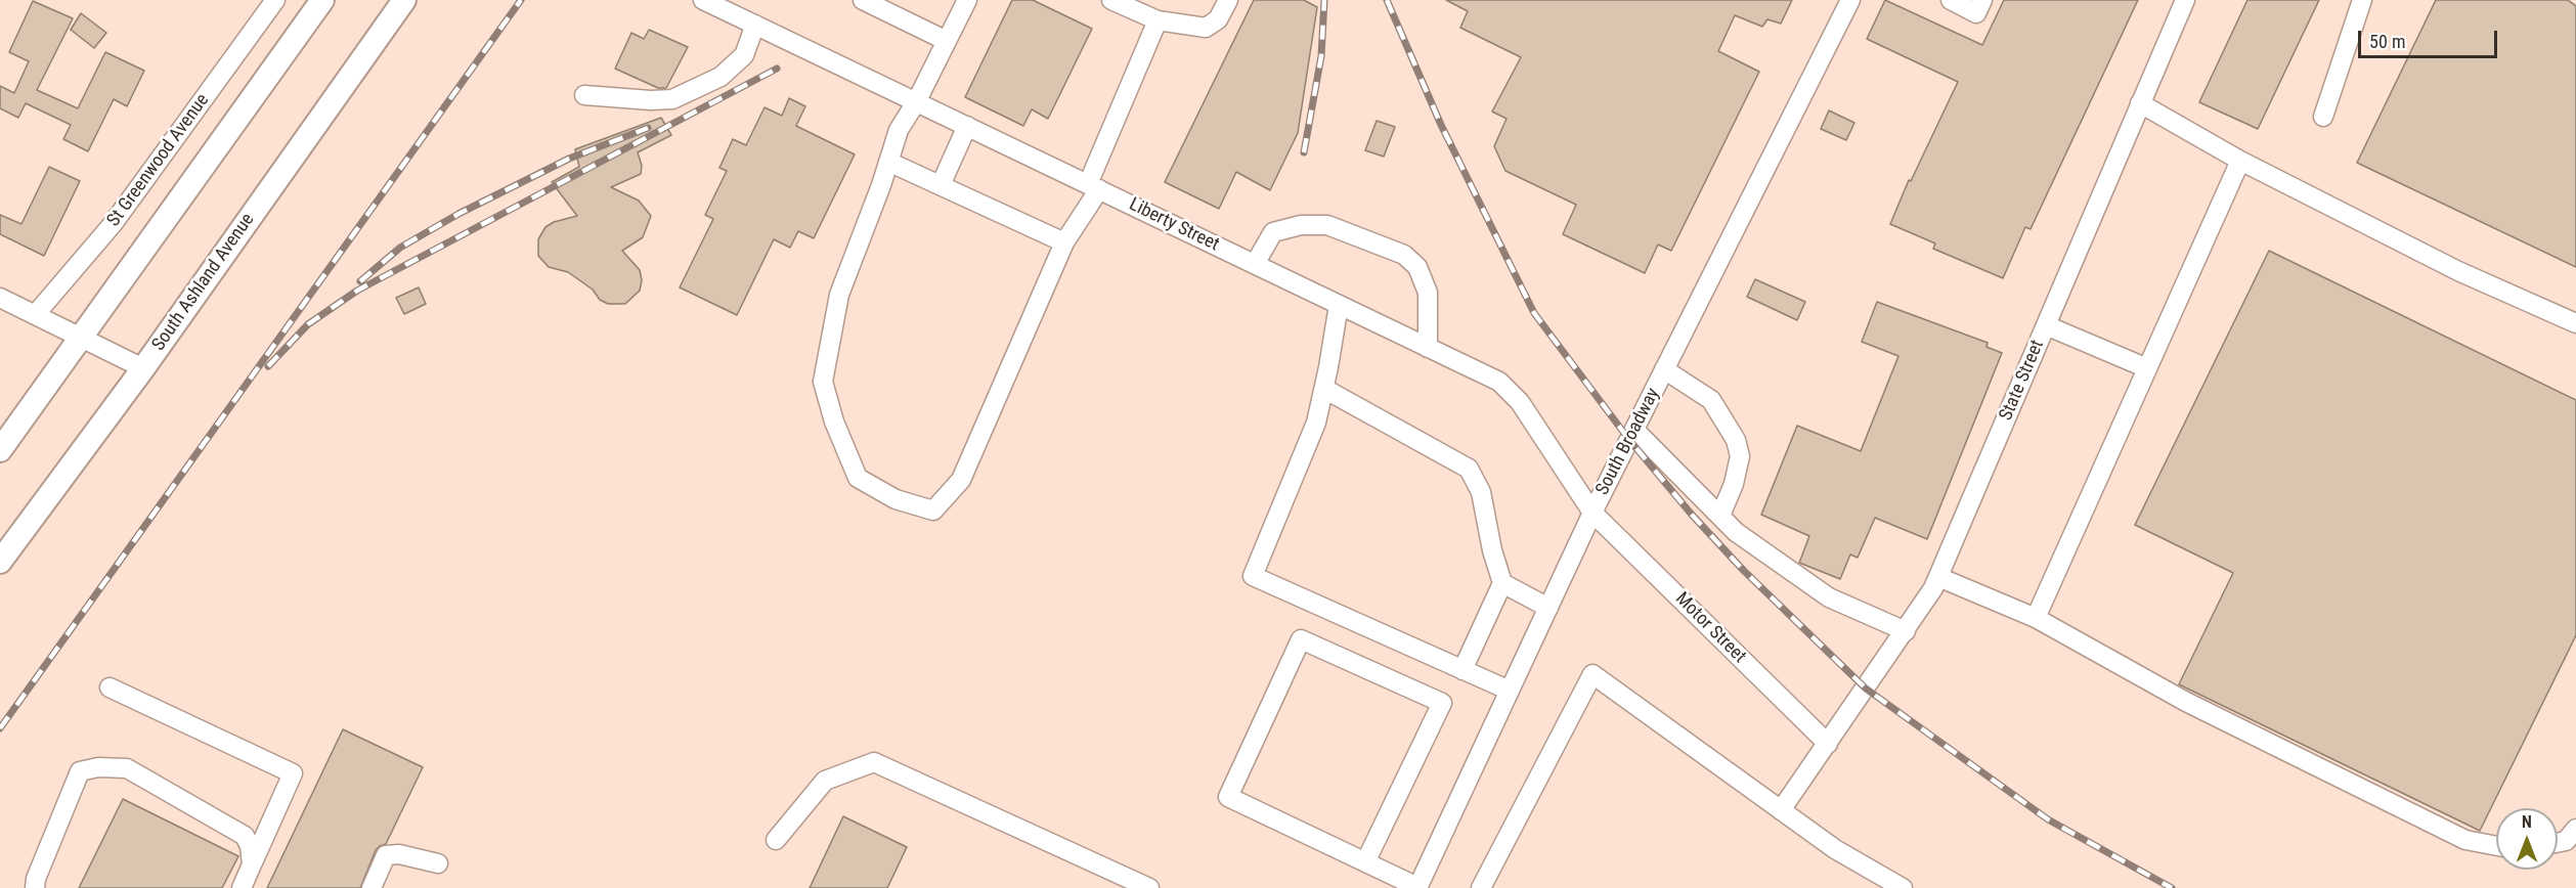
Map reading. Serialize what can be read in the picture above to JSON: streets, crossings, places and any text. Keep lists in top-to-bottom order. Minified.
{"streets":{"main road":["South Ashland Avenue"],"street":["St Greenwood Avenue","Liberty Street","State Street","South Broadway","Motor Street"]},"crossings":[["Liberty Street","South Broadway"],["Liberty Street","Motor Street"],["State Street","Motor Street"],["South Broadway","Motor Street"]],"scale_bar":"50 m","north":"top"}
